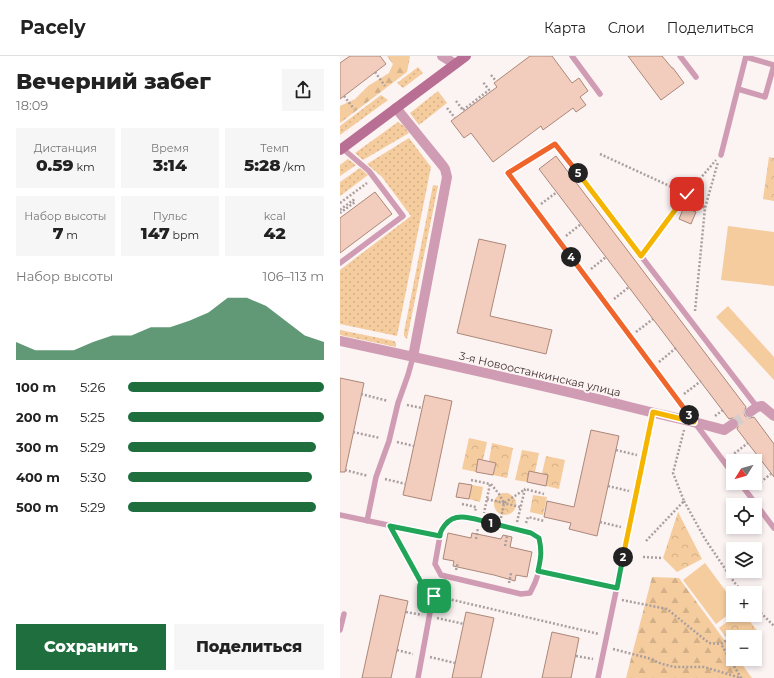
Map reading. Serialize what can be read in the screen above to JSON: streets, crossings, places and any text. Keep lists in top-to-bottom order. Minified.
{"streets":{"street":["3-я Новоостанкинская улица"]},"north":"bottom left","page":{"header":"Pacely","nav":["Карта","Слои","Поделиться"],"heading":["Вечерний забег","18:09"],"stats":[["Дистанция","0.59 km"],["Время","3:14"],["Темп","5:28 /km"],["Набор высоты","7 m"],["Пульс","147 bpm"],["kcal","42"]],"pins":["5","4","3","1","2"],"chart":["Набор высоты","106–113 m"],"list":[{"name":"100 m","note":"5:26"},{"name":"200 m","note":"5:25"},{"name":"300 m","note":"5:29"},{"name":"400 m","note":"5:30"},{"name":"500 m","note":"5:29"}],"map_buttons":["+","−"],"buttons":["Сохранить","Поделиться"]}}
